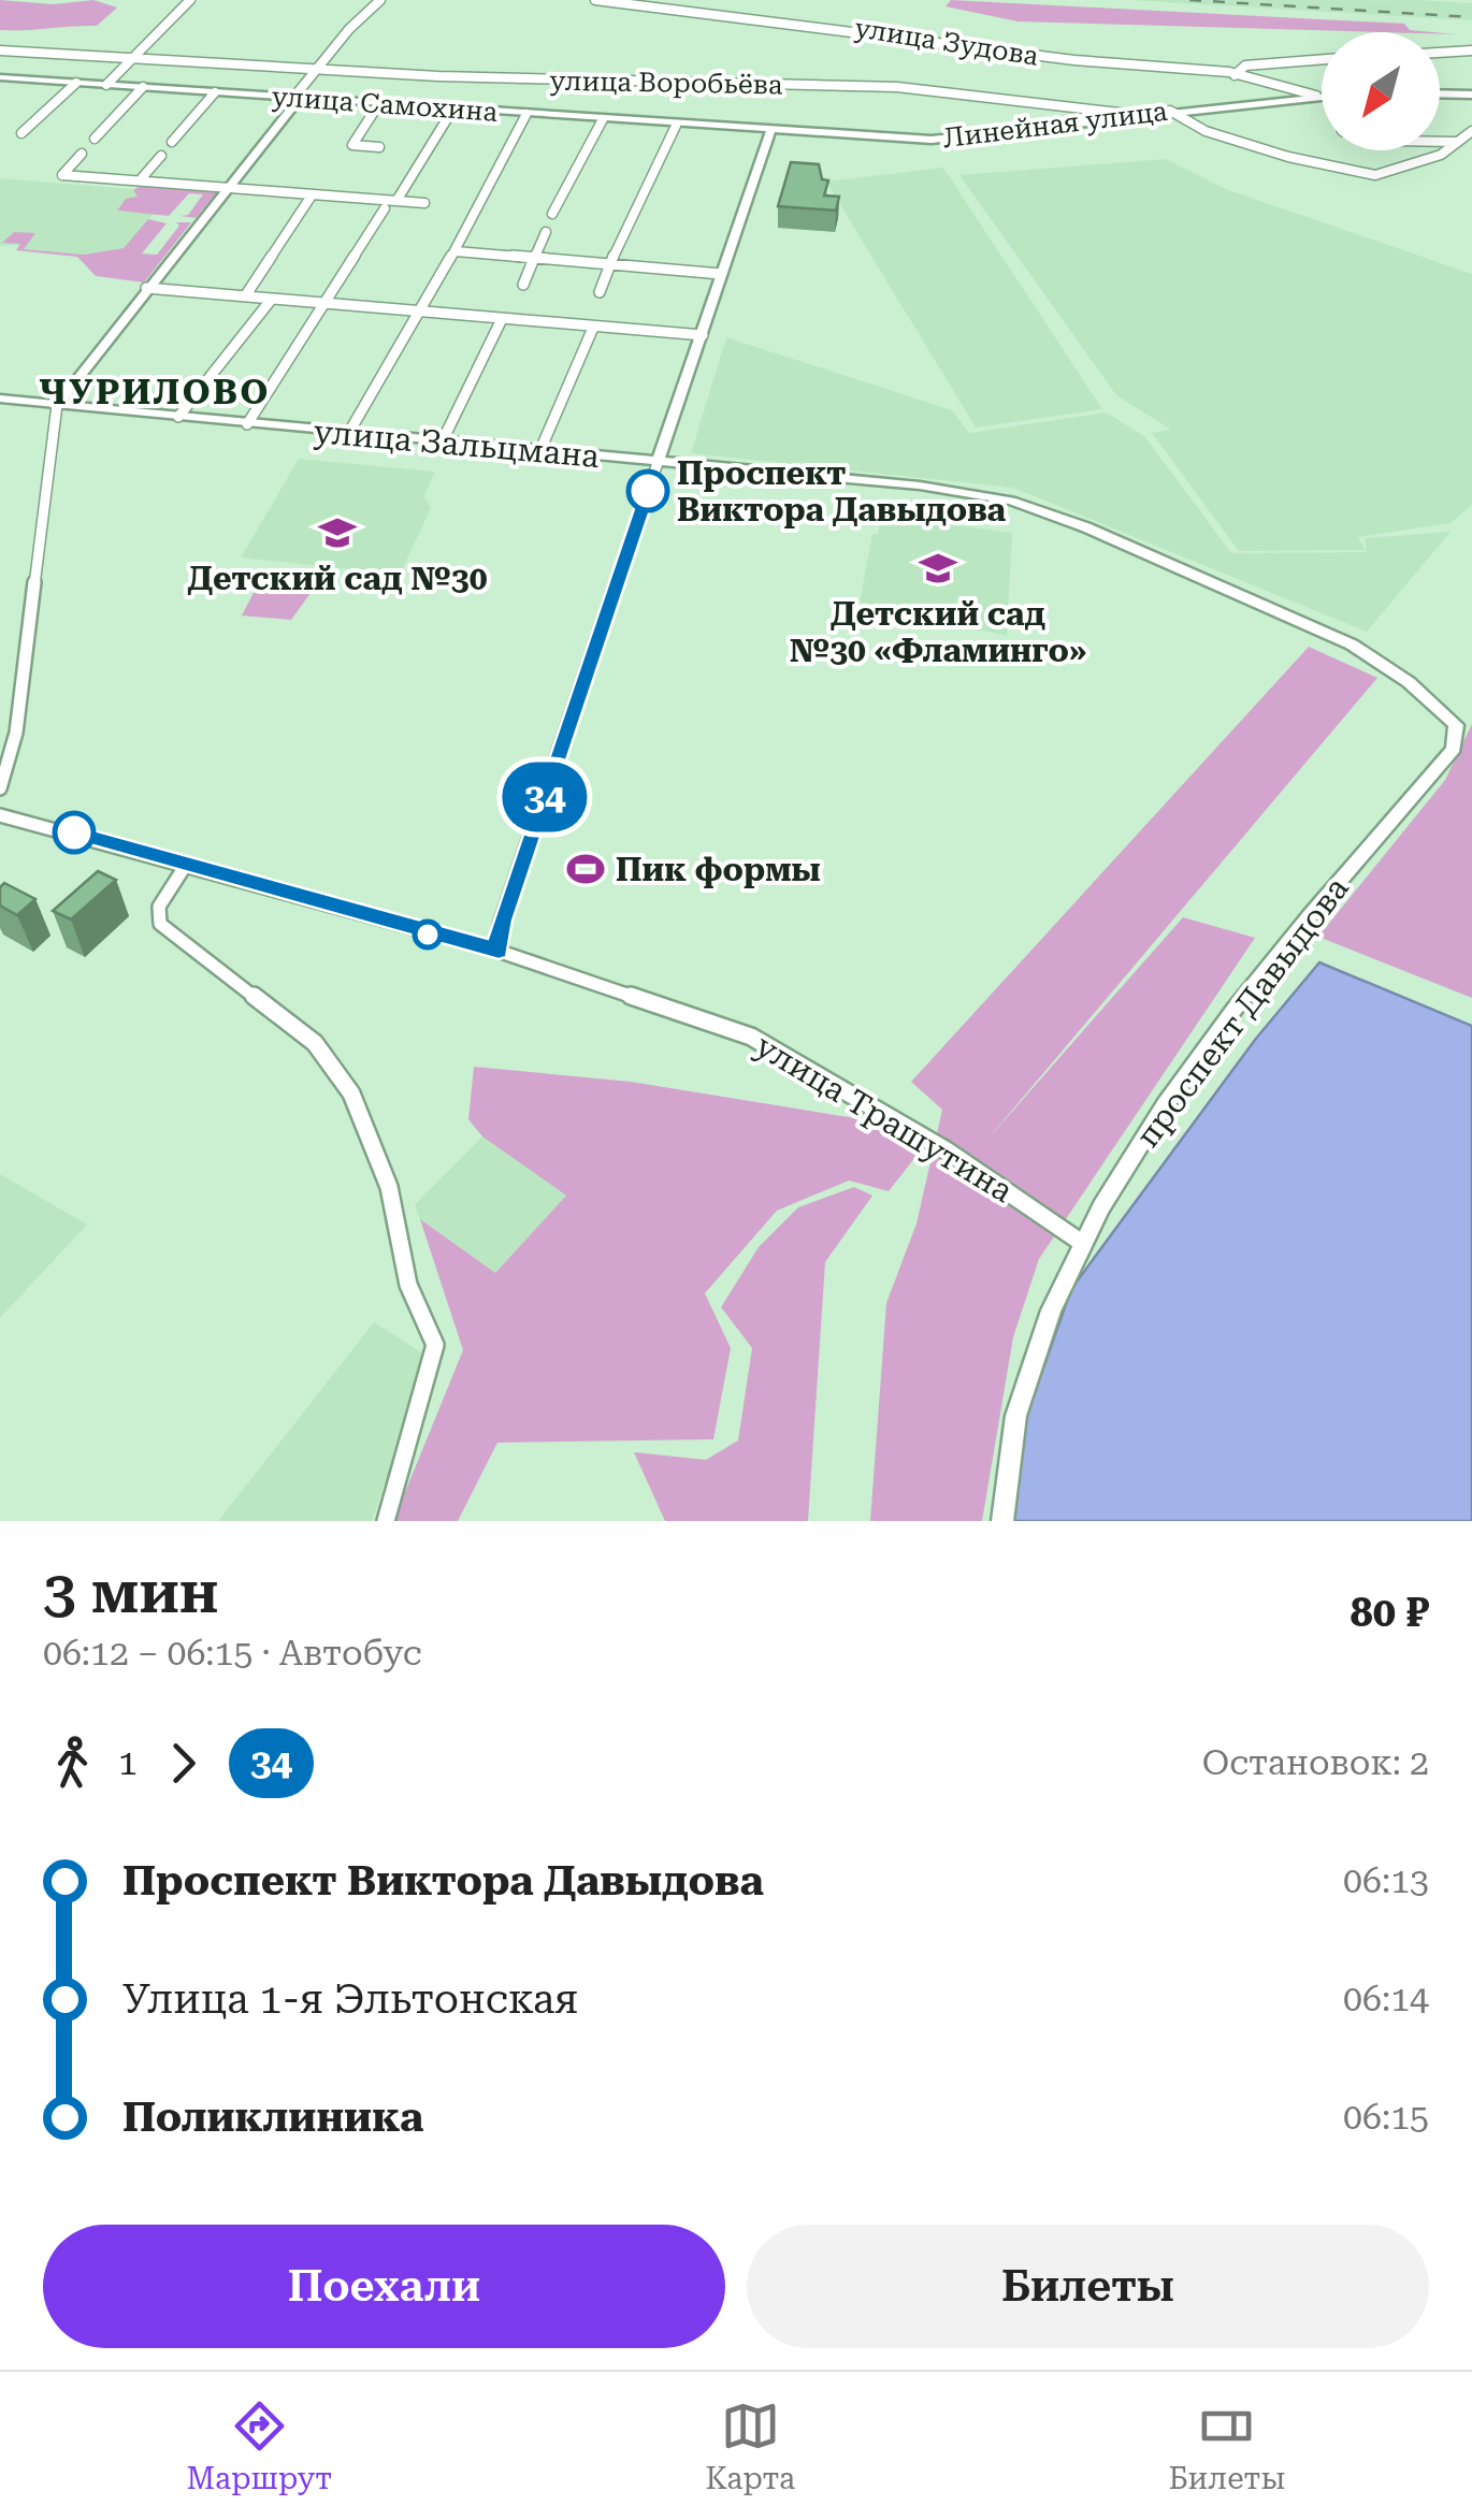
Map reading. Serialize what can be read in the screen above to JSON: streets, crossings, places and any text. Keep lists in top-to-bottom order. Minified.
{"streets":{"street":["улица Зудова","улица Воробьёва","улица Самохина","Линейная улица","улица Зальцмана","проспект Давыдова","улица Трашутина"]},"crossings":[["улица Зудова","Линейная улица"],["улица Воробьёва","Линейная улица"],["улица Самохина","Линейная улица"],["улица Зальцмана","проспект Давыдова"],["проспект Давыдова","улица Трашутина"]],"districts":["ЧУРИЛОВО"],"places":{"other":["Проспект Виктора Давыдова"],"school or university":["Детский сад №30","Детский сад №30 «Фламинго»"],"sports":["Пик формы"]},"lines":["bus line 34"],"north":"bottom left","page":{"on_map":"34","heading":["3 мин","06:12 – 06:15 · Автобус","80 ₽"],"legs":["1","34","Остановок: 2"],"list":[{"name":"Проспект Виктора Давыдова","value":"06:13"},{"name":"Улица 1-я Эльтонская","value":"06:14"},{"name":"Поликлиника","value":"06:15"}],"buttons":["Поехали","Билеты"],"tabs":["Маршрут","Карта","Билеты"]}}
